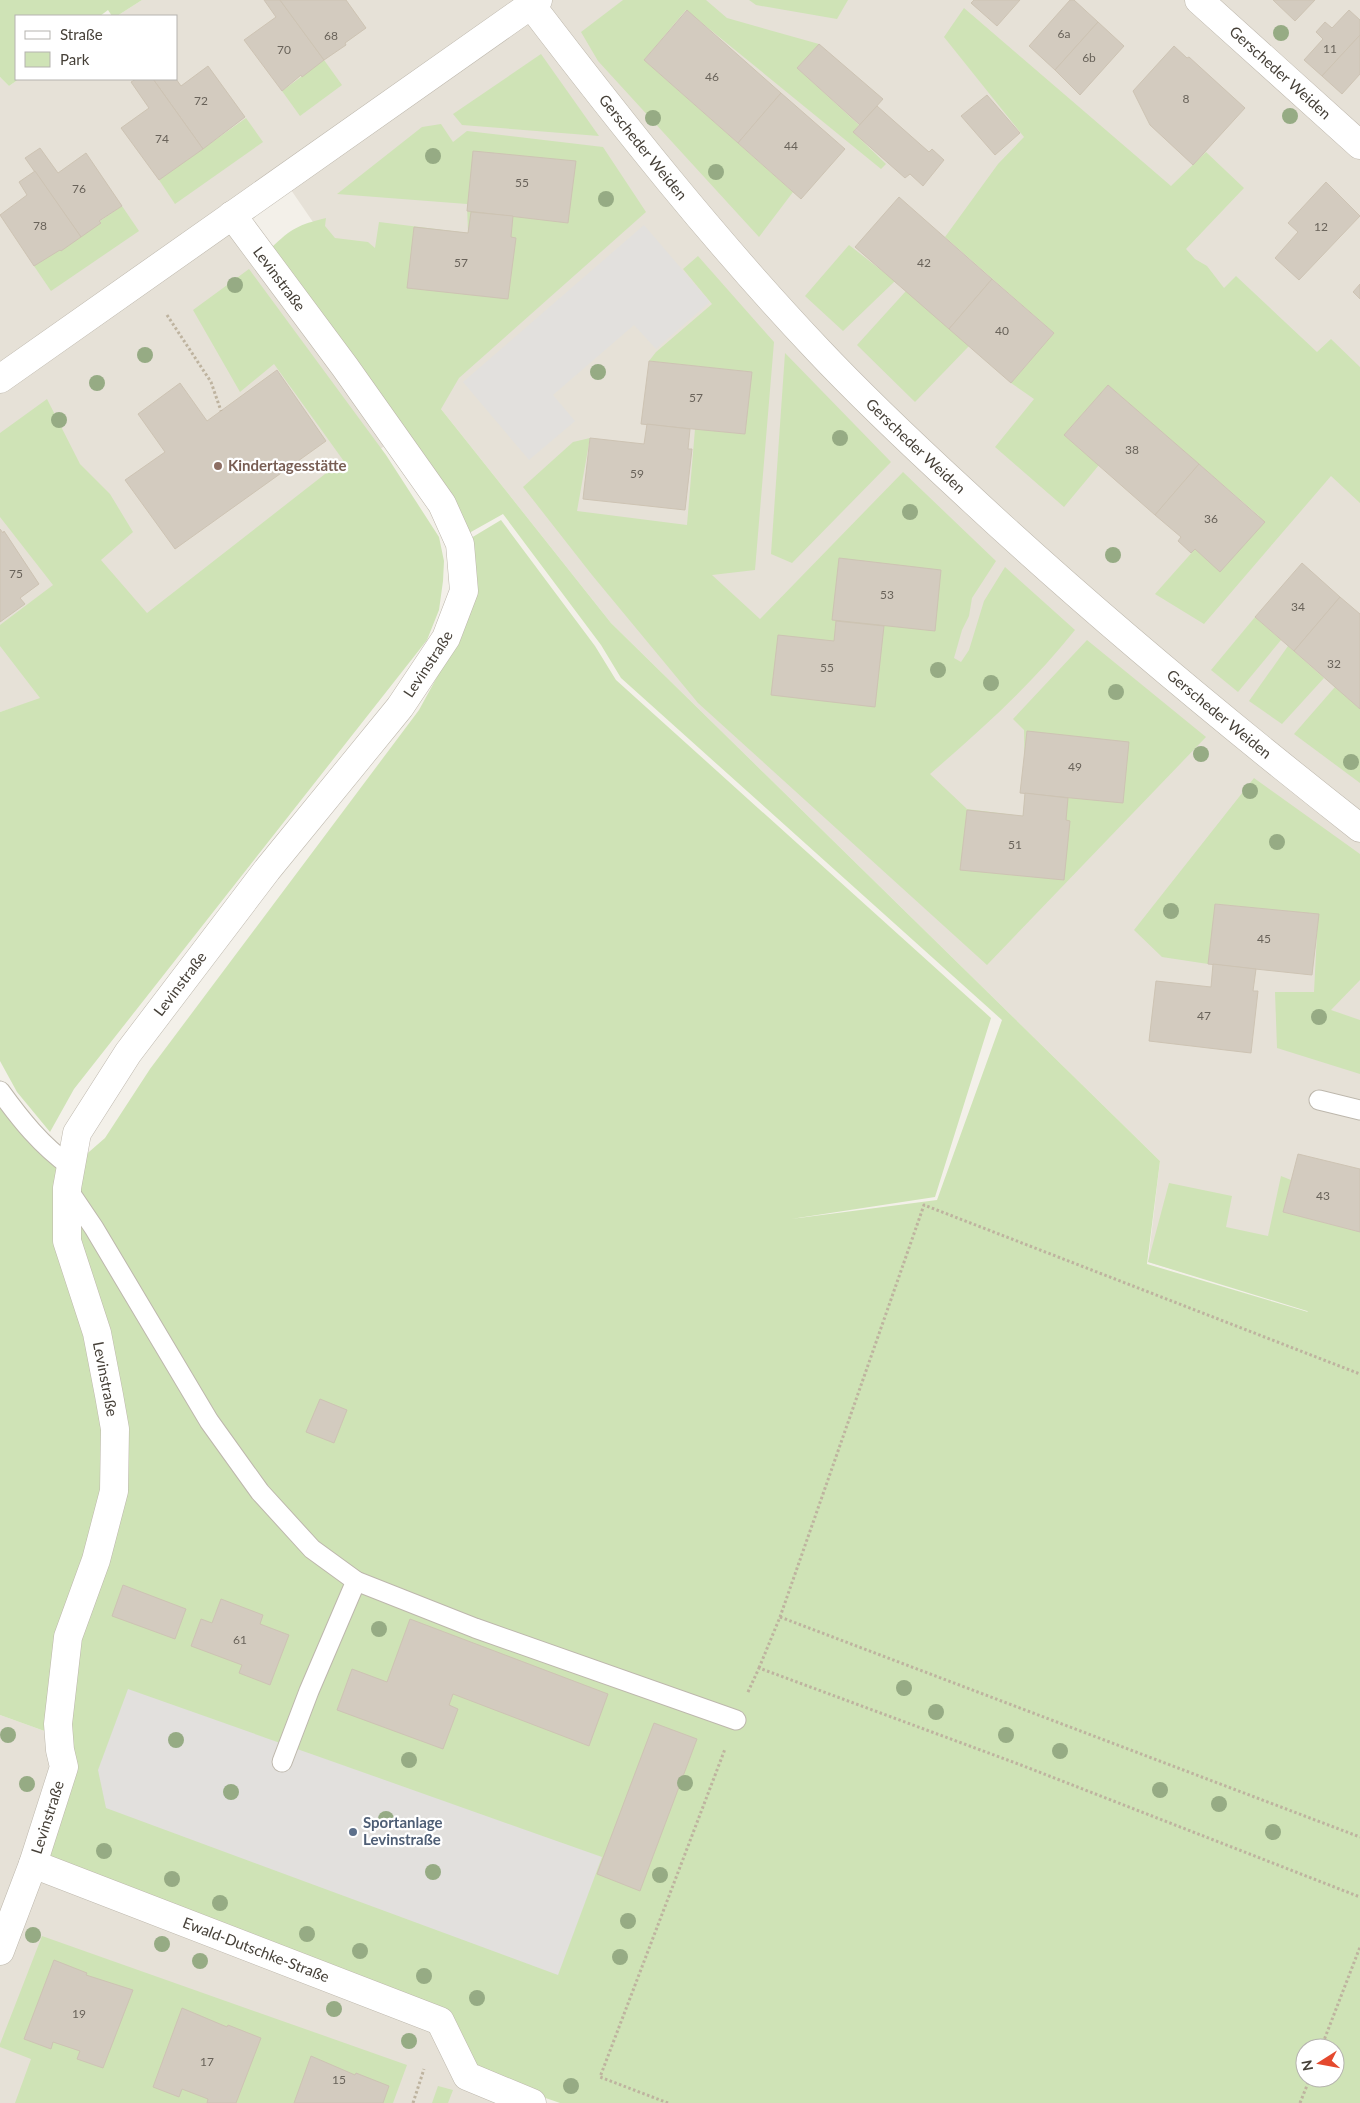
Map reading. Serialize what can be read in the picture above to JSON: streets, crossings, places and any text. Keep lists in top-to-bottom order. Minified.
{"streets":{"street":["Gerscheder Weiden","Levinstraße","Ewald-Dutschke-Straße"]},"crossings":[["Levinstraße","Ewald-Dutschke-Straße"]],"places":["Kindertagesstätte","Sportanlage Levinstraße"],"house_numbers":["6a","68","11","70","6b","46","8","72","74","44","55","76","78","12","57","42","40","57","38","59","36","75","53","34","32","55","49","51","45","47","43","61","19","17","15"],"legend":["Straße","Park"],"north":"left"}
